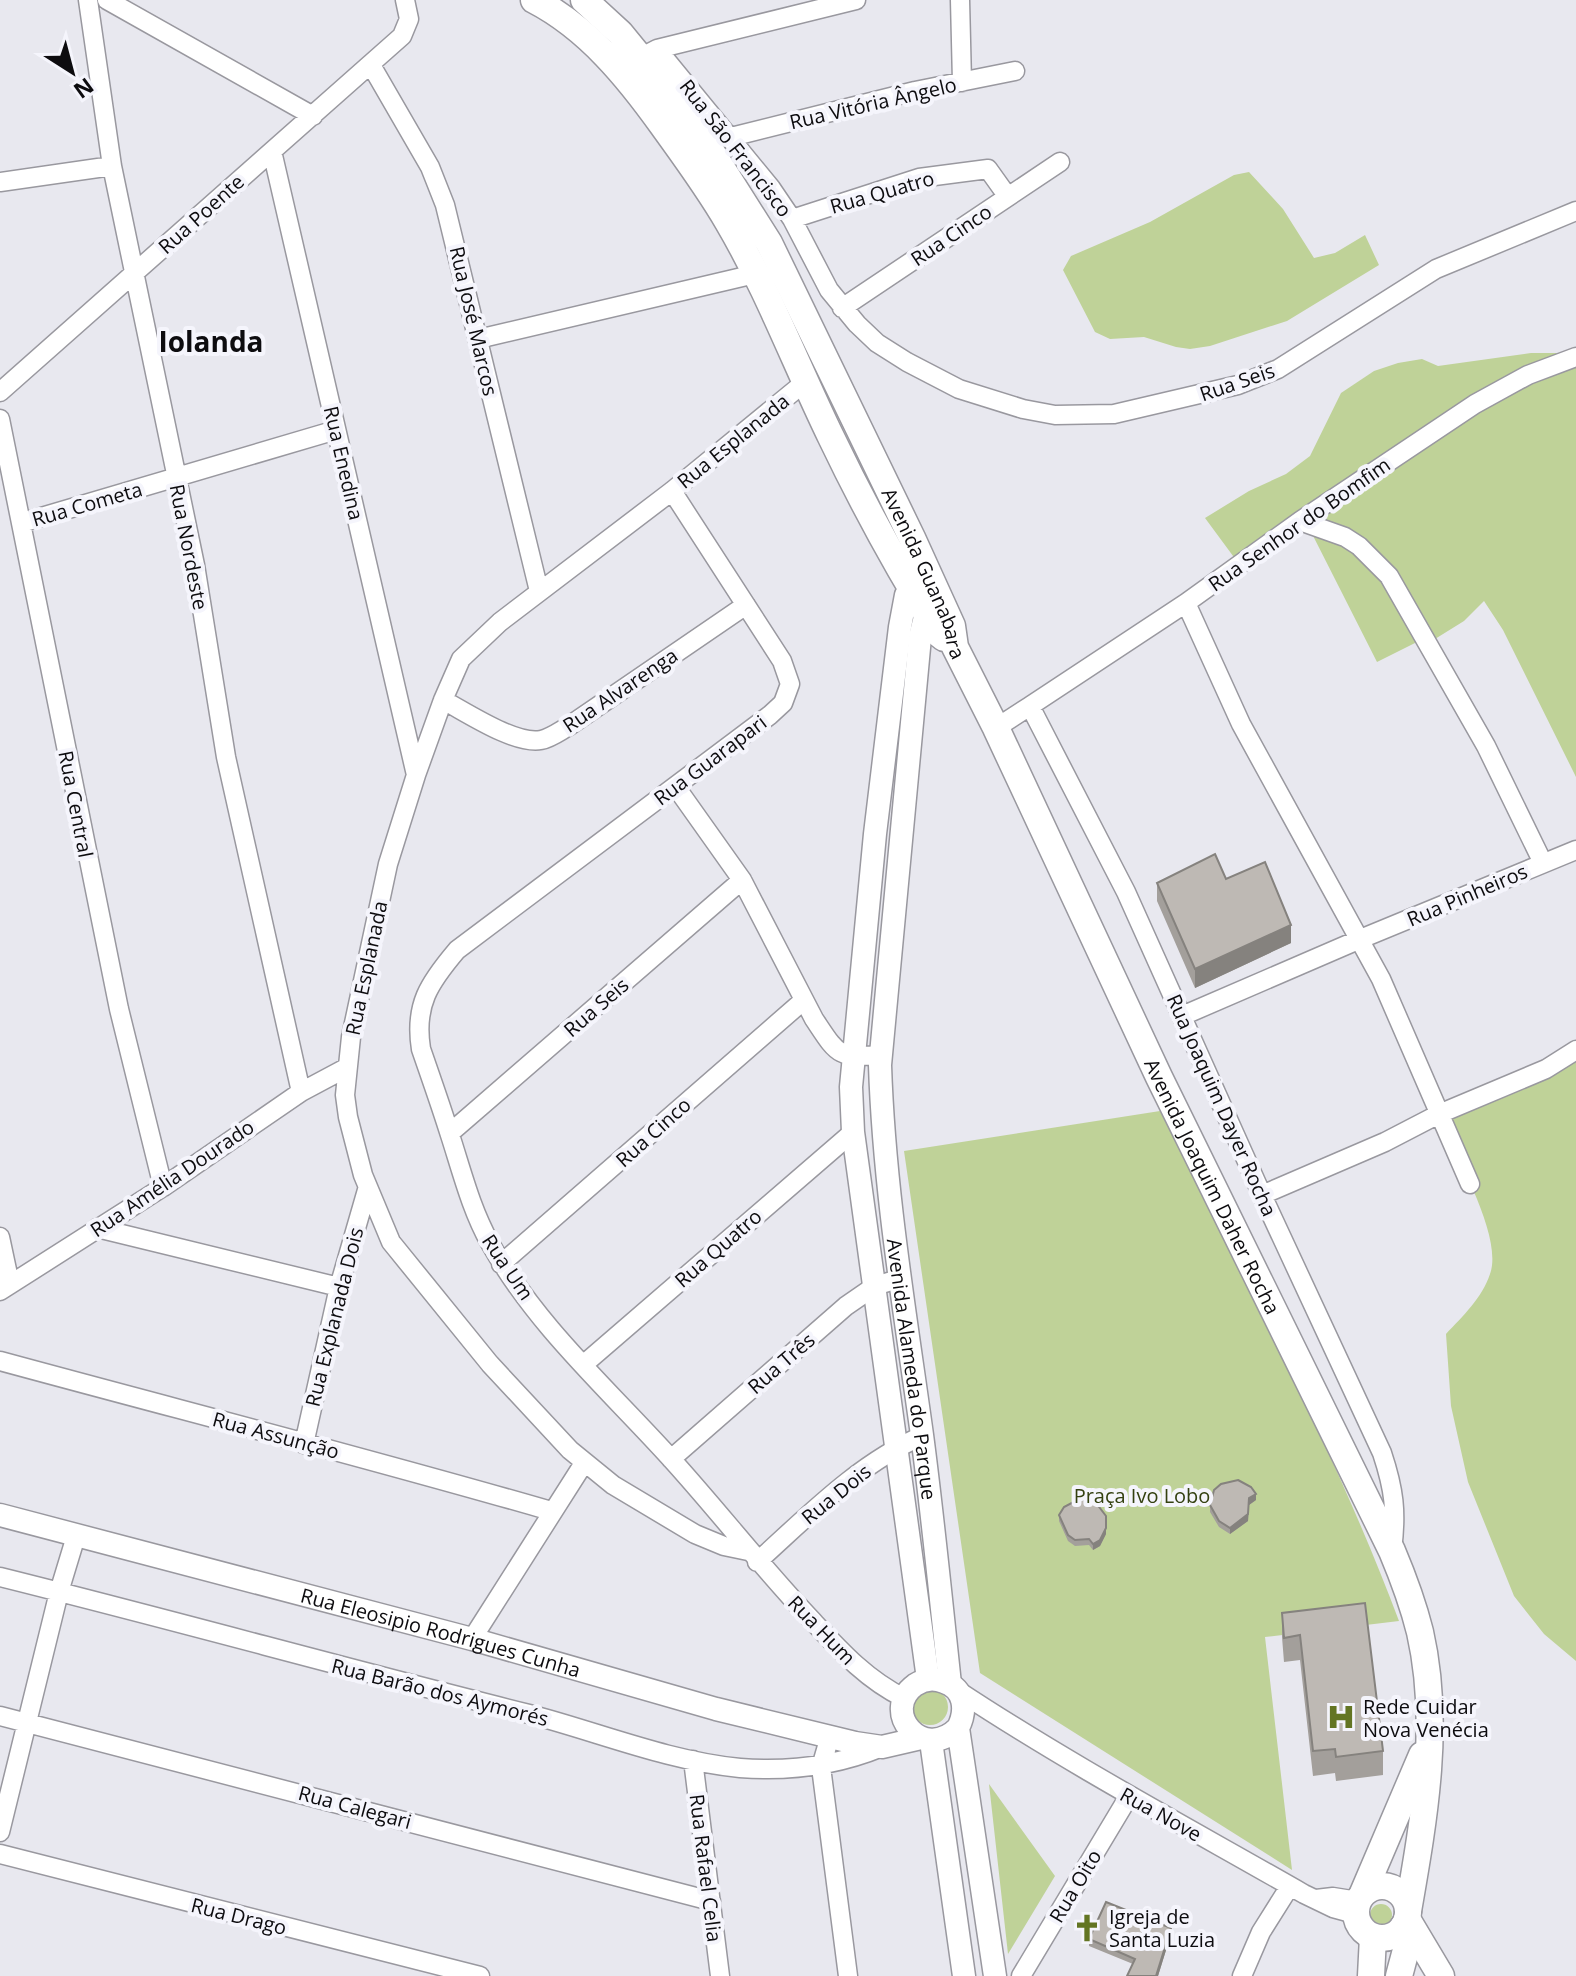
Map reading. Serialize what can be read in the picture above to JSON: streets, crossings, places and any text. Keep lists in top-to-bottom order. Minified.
{"streets":{"main road":["Avenida Guanabara","Avenida Joaquim Daher Rocha"],"street":["Rua Vitória Ângelo","Rua São Francisco","Rua Quatro","Rua Poente","Rua Cinco","Rua José Marcos","Rua Seis","Rua Esplanada","Rua Enedina","Rua Cometa","Rua Senhor do Bomfim","Rua Nordeste","Rua Alvarenga","Rua Guarapari","Rua Central","Rua Pinheiros","Rua Joaquim Dayer Rocha","Rua Amélia Dourado","Rua Um","Rua Explanada Dois","Rua Três","Avenida Alameda do Parque","Rua Assunção","Rua Dois","Rua Hum","Rua Eleosipio Rodrigues Cunha","Rua Barão dos Aymorés","Rua Calegari","Rua Nove","Rua Rafael Celia","Rua Oito","Rua Drago"]},"crossings":[["Rua Vitória Ângelo","Rua São Francisco"],["Rua São Francisco","Rua Quatro"],["Rua São Francisco","Rua Cinco"],["Rua São Francisco","Rua Seis"],["Rua São Francisco","Avenida Guanabara"],["Rua Quatro","Rua Cinco"],["Rua Quatro","Rua Um"],["Rua Quatro","Avenida Alameda do Parque"],["Rua Poente","Rua José Marcos"],["Rua Poente","Rua Enedina"],["Rua Poente","Rua Nordeste"],["Rua Cinco","Rua Um"],["Rua José Marcos","Rua Esplanada"],["Rua Seis","Rua Um"],["Rua Esplanada","Rua Enedina"],["Rua Esplanada","Avenida Guanabara"],["Rua Esplanada","Rua Alvarenga"],["Rua Esplanada","Rua Guarapari"],["Rua Esplanada","Rua Amélia Dourado"],["Rua Esplanada","Rua Um"],["Rua Esplanada","Rua Explanada Dois"],["Rua Esplanada","Rua Dois"],["Rua Esplanada","Rua Hum"],["Rua Enedina","Rua Cometa"],["Rua Cometa","Rua Nordeste"],["Rua Cometa","Rua Central"],["Rua Senhor do Bomfim","Rua Joaquim Dayer Rocha"],["Rua Nordeste","Rua Amélia Dourado"],["Avenida Guanabara","Avenida Joaquim Daher Rocha"],["Avenida Guanabara","Avenida Alameda do Parque"],["Rua Alvarenga","Rua Guarapari"],["Rua Guarapari","Rua Um"],["Rua Central","Rua Amélia Dourado"],["Rua Pinheiros","Rua Joaquim Dayer Rocha"],["Rua Joaquim Dayer Rocha","Avenida Joaquim Daher Rocha"],["Avenida Joaquim Daher Rocha","Rua Nove"],["Rua Um","Rua Três"],["Rua Um","Rua Dois"],["Rua Um","Rua Hum"],["Rua Explanada Dois","Rua Assunção"],["Rua Três","Avenida Alameda do Parque"],["Avenida Alameda do Parque","Rua Dois"],["Avenida Alameda do Parque","Rua Hum"],["Rua Dois","Rua Hum"],["Rua Eleosipio Rodrigues Cunha","Rua Barão dos Aymorés"],["Rua Barão dos Aymorés","Rua Rafael Celia"],["Rua Calegari","Rua Rafael Celia"],["Rua Nove","Rua Oito"]],"districts":["Iolanda"],"parks":["Praça Ivo Lobo"],"places":{"hospital":["Rede Cuidar Nova Venécia"],"church":["Igreja de Santa Luzia"]},"north":"bottom right"}
